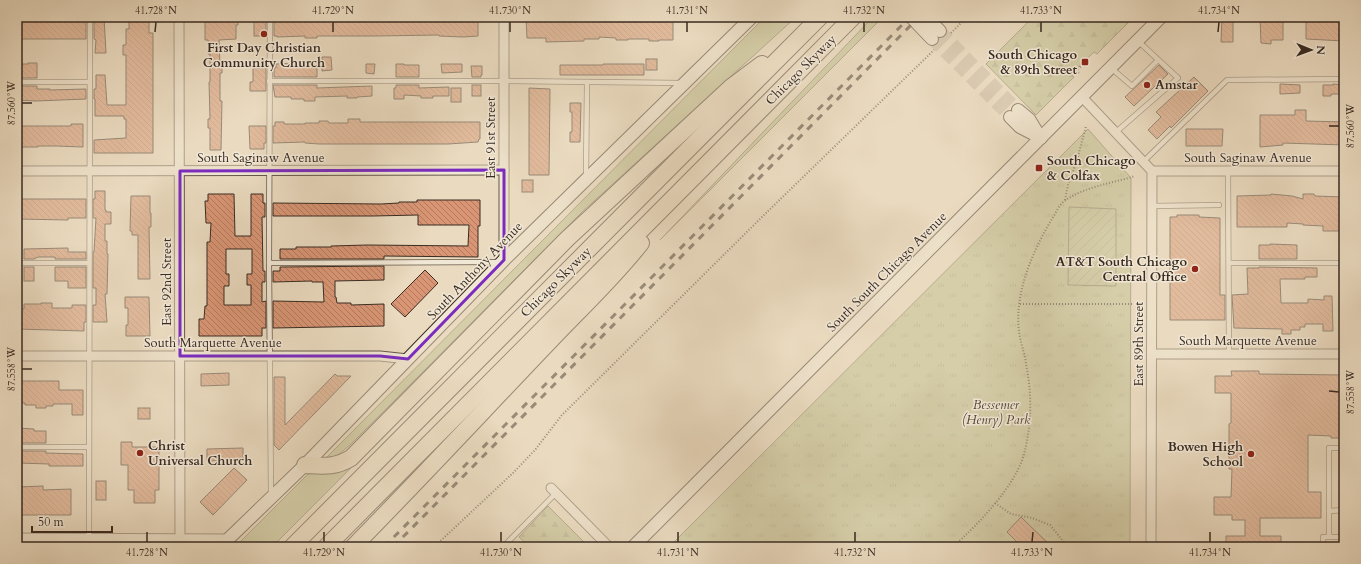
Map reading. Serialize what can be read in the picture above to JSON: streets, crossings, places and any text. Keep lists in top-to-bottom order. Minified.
{"streets":{"highway":["Chicago Skyway"],"main road":["South Anthony Avenue","South South Chicago Avenue"],"street":["East 91st Street","South Saginaw Avenue","East 92nd Street","South Marquette Avenue","East 89th Street"]},"crossings":[["East 91st Street","South Saginaw Avenue"],["East 91st Street","South Anthony Avenue"],["South Saginaw Avenue","East 92nd Street"],["South Saginaw Avenue","East 89th Street"],["South Anthony Avenue","South Marquette Avenue"],["East 92nd Street","South Marquette Avenue"],["South Marquette Avenue","East 89th Street"]],"parks":["Bessemer (Henry) Park"],"places":{"other":["First Day Christian Community Church","Amstar","AT&T South Chicago Central Office","Christ Universal Church","Bowen High School"],"transit":["South Chicago & 89th Street","South Chicago & Colfax"]},"scale_bar":"50 m","north":"right","coordinates":["41.728°N","41.729°N","41.730°N","41.731°N","41.732°N","41.733°N","41.734°N","87.560°W","87.558°W"]}
